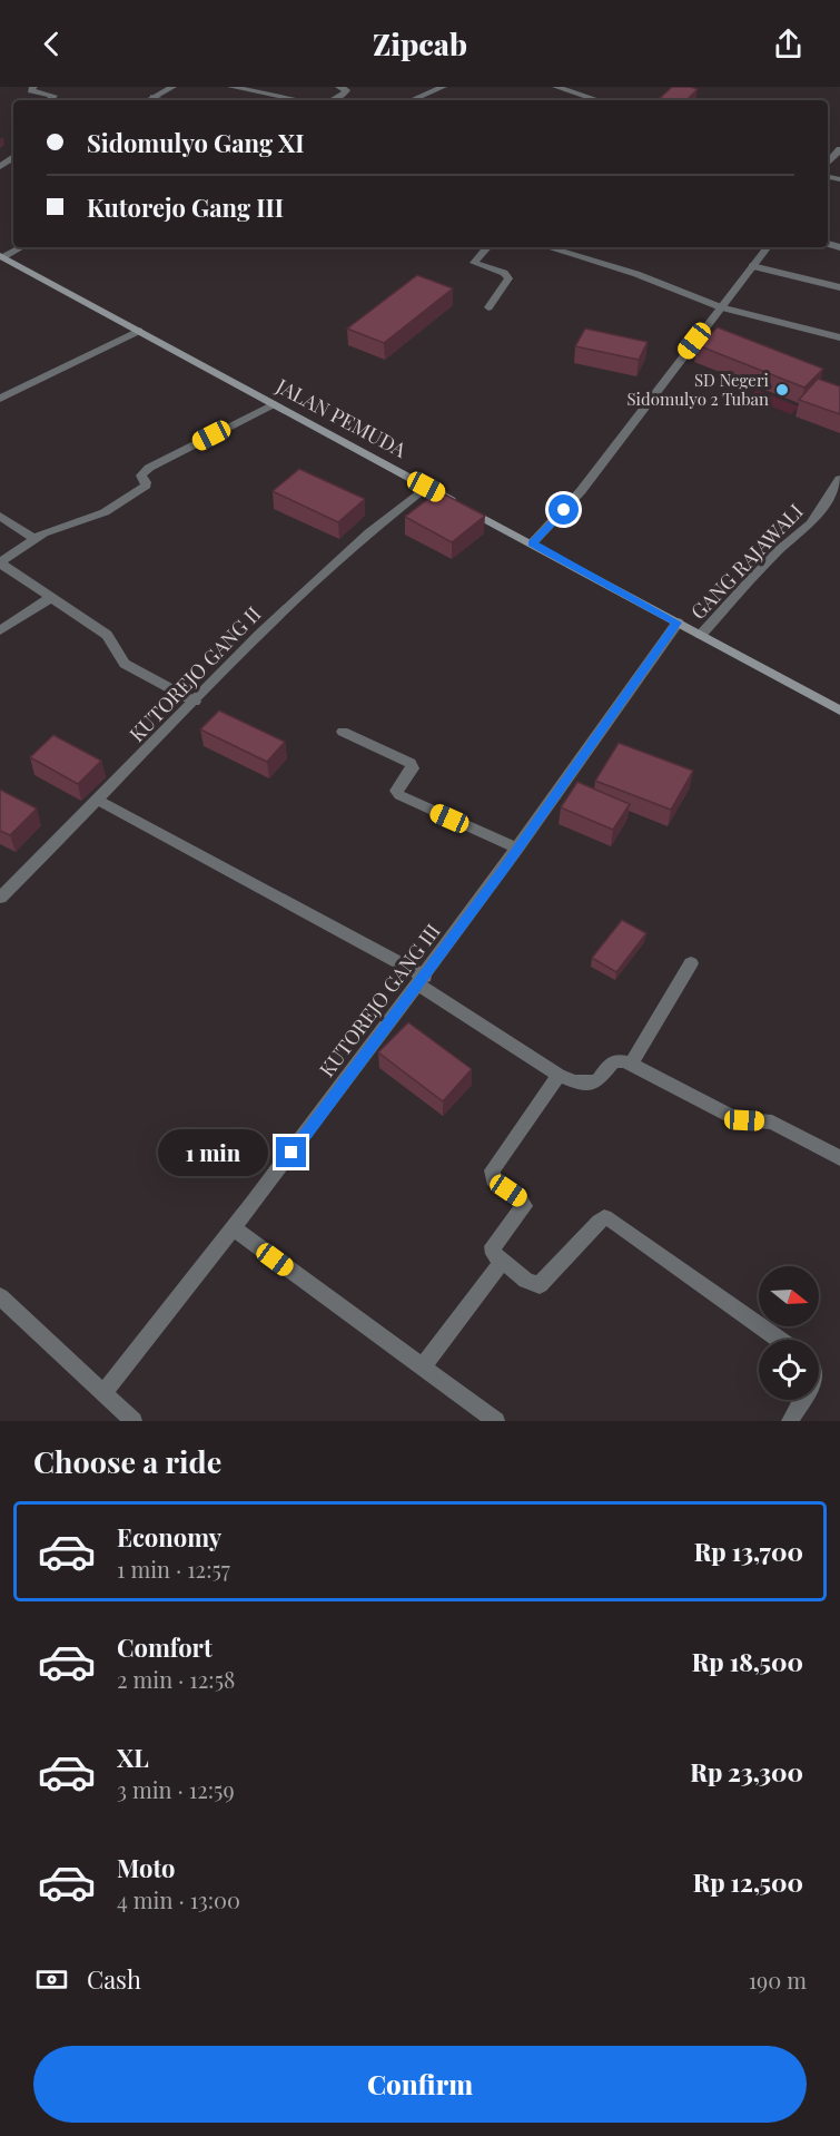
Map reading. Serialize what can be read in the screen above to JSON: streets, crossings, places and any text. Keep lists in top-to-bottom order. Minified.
{"streets":{"main road":["JALAN PEMUDA"],"street":["GANG RAJAWALI","KUTOREJO GANG II","KUTOREJO GANG III"]},"crossings":[["JALAN PEMUDA","GANG RAJAWALI"],["JALAN PEMUDA","KUTOREJO GANG II"],["JALAN PEMUDA","KUTOREJO GANG III"]],"places":["SD Negeri Sidomulyo 2 Tuban"],"north":"right","page":{"header":"Zipcab","banner":["Sidomulyo Gang XI","Kutorejo Gang III"],"bubble":"1 min","heading":"Choose a ride","list":[{"name":"Economy","note":"1 min · 12:57","value":"Rp 13,700"},{"name":"Comfort","note":"2 min · 12:58","value":"Rp 18,500"},{"name":"XL","note":"3 min · 12:59","value":"Rp 23,300"},{"name":"Moto","note":"4 min · 13:00","value":"Rp 12,500"}],"pay":["Cash","190 m"],"buttons":"Confirm"}}
